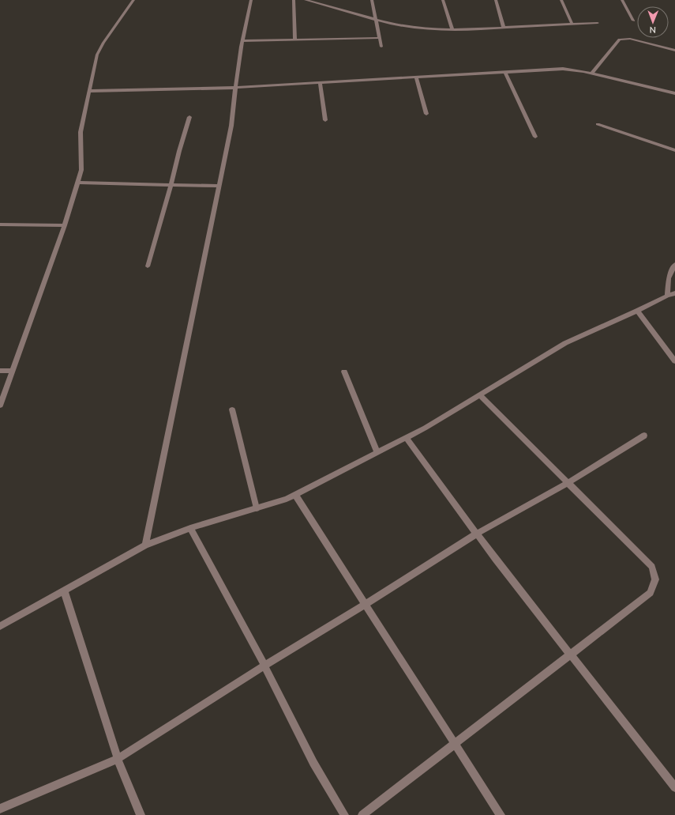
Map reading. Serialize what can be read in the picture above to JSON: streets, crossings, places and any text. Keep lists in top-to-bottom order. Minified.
{"north":"bottom"}
